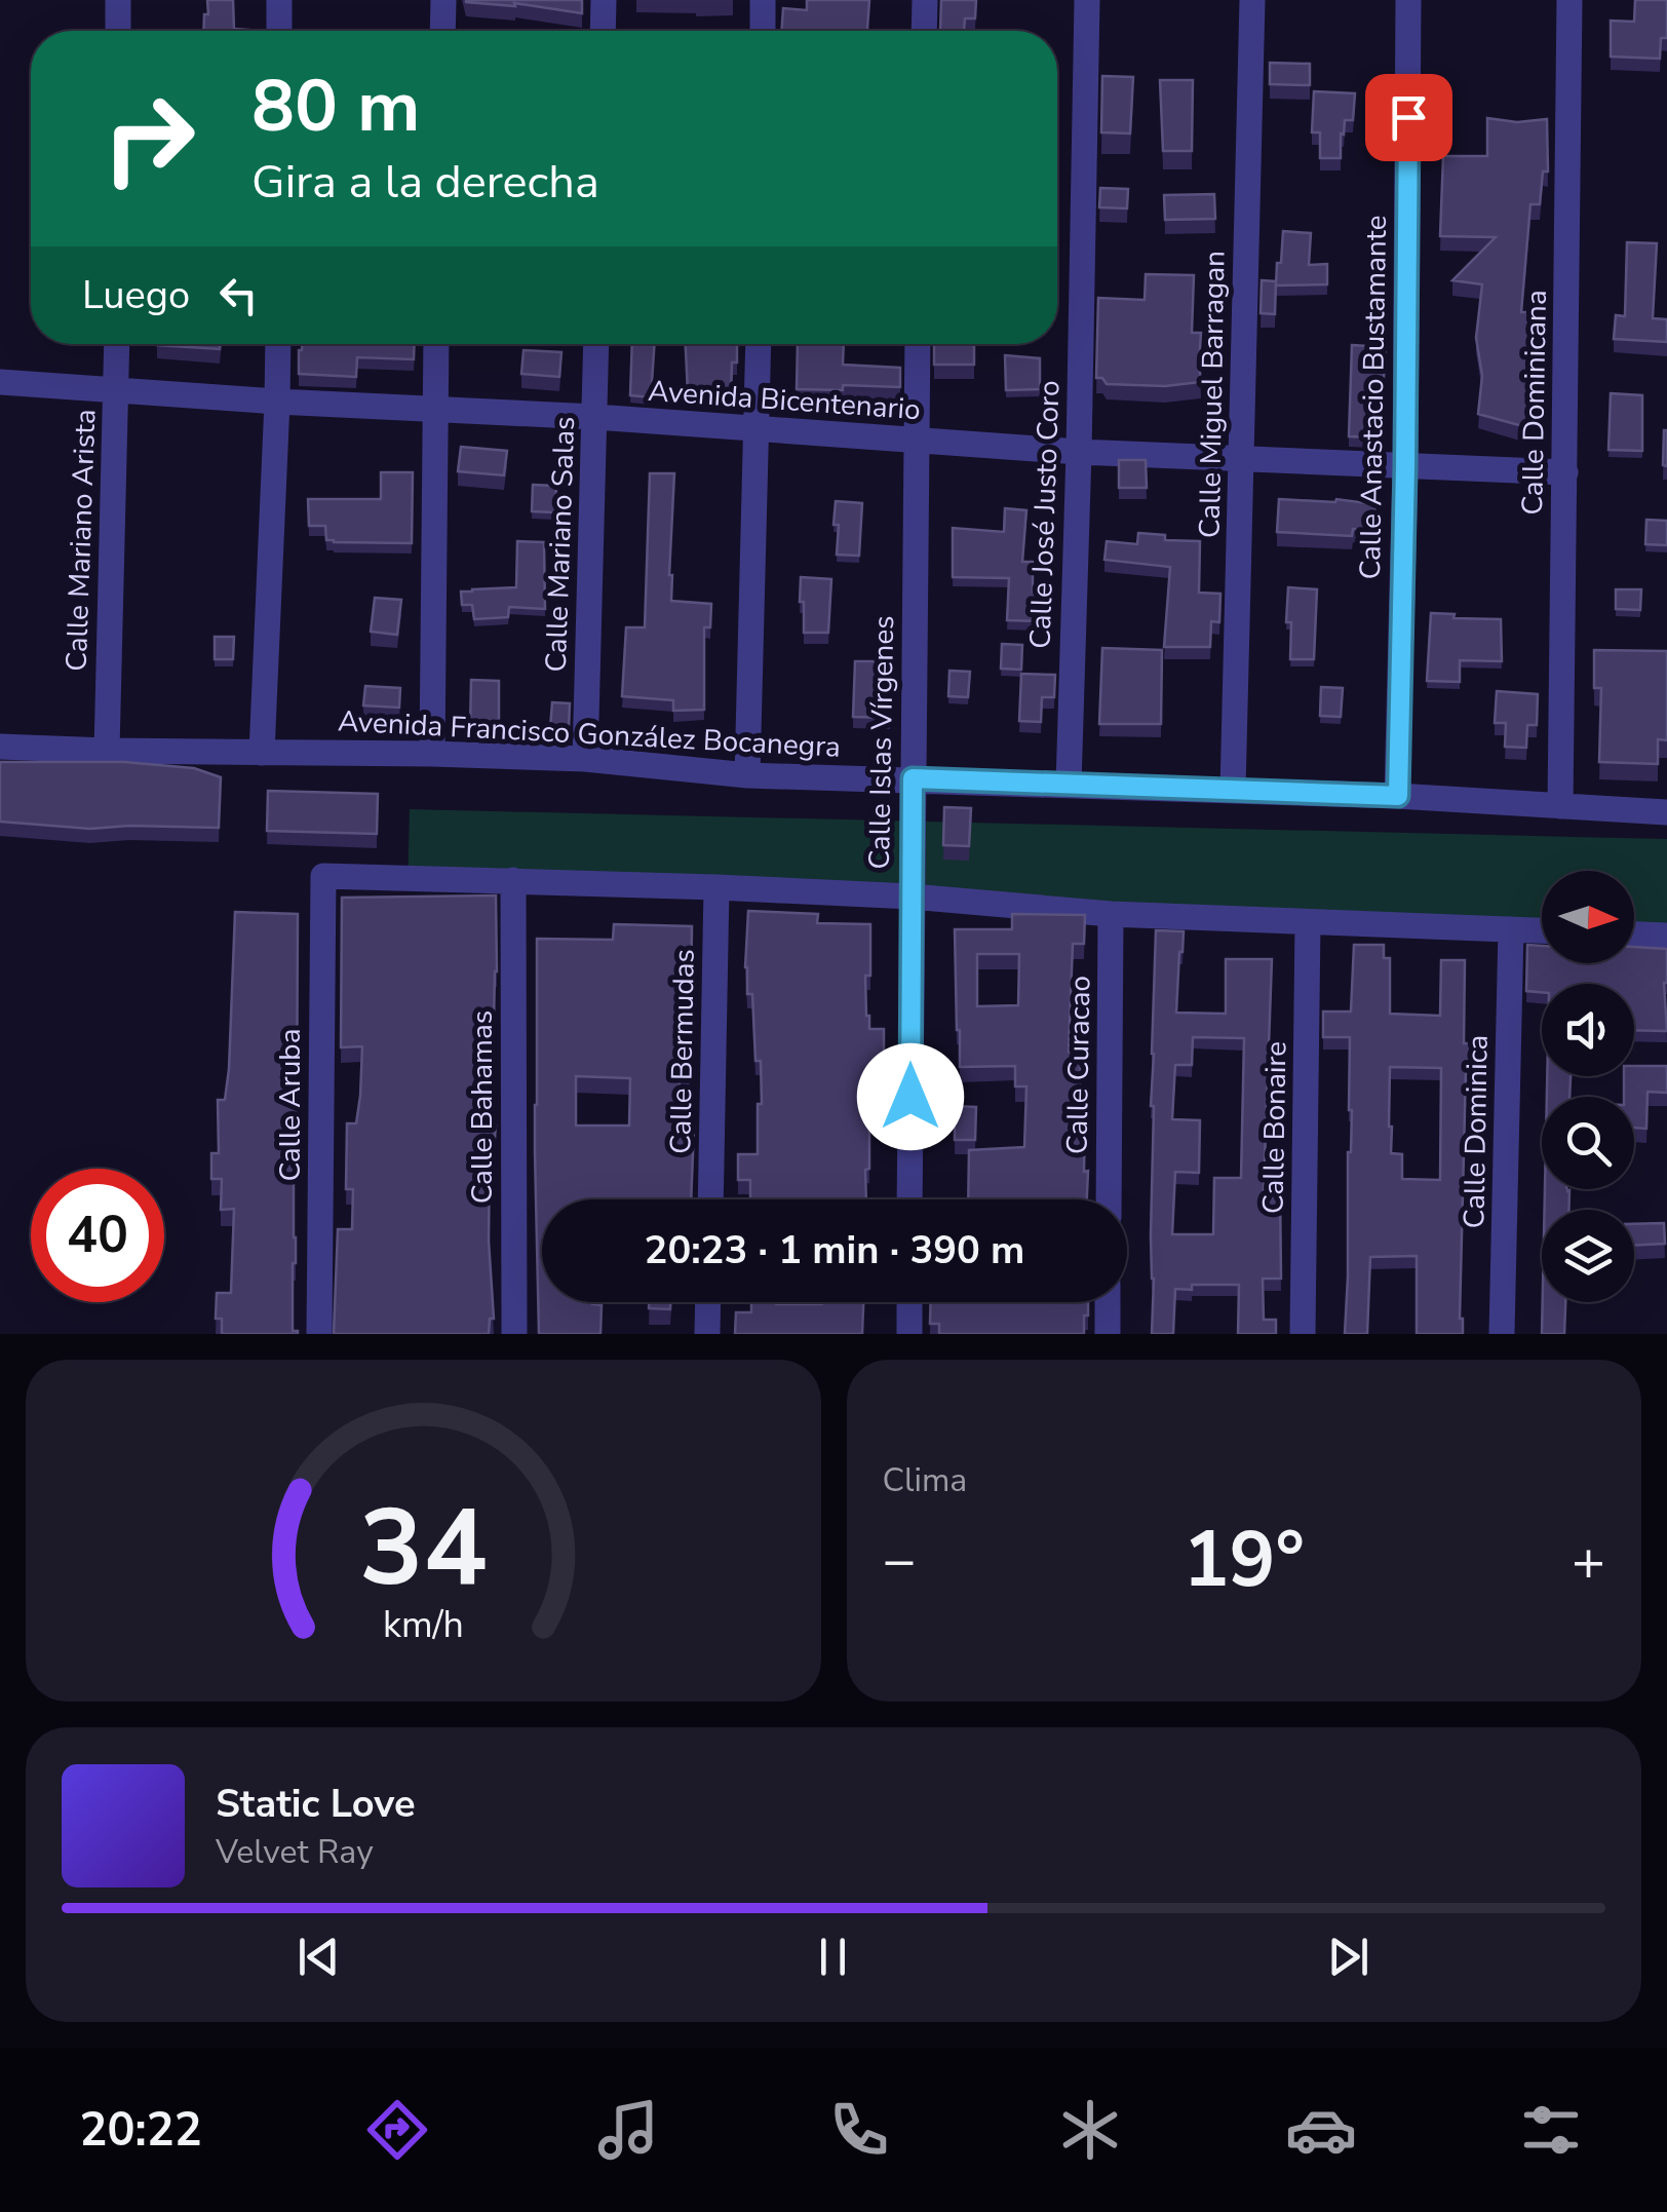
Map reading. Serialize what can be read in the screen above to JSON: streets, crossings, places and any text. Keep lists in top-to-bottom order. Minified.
{"streets":{"street":["Calle Miguel Barragan","Calle Anastacio Bustamante","Avenida Bicentenario","Calle Dominicana","Calle José Justo Coro","Calle Mariano Arista","Calle Mariano Salas","Avenida Francisco González Bocanegra","Calle Islas Vírgenes","Calle Bermudas","Calle Curacao","Calle Aruba","Calle Bahamas","Calle Bonaire","Calle Dominica"]},"crossings":[["Calle Miguel Barragan","Avenida Bicentenario"],["Calle Miguel Barragan","Avenida Francisco González Bocanegra"],["Calle Anastacio Bustamante","Avenida Bicentenario"],["Calle Anastacio Bustamante","Avenida Francisco González Bocanegra"],["Avenida Bicentenario","Calle Dominicana"],["Avenida Bicentenario","Calle José Justo Coro"],["Avenida Bicentenario","Calle Mariano Arista"],["Avenida Bicentenario","Calle Mariano Salas"],["Avenida Bicentenario","Calle Islas Vírgenes"],["Calle Dominicana","Avenida Francisco González Bocanegra"],["Calle José Justo Coro","Avenida Francisco González Bocanegra"],["Calle Mariano Arista","Avenida Francisco González Bocanegra"],["Calle Mariano Salas","Avenida Francisco González Bocanegra"],["Avenida Francisco González Bocanegra","Calle Islas Vírgenes"],["Calle Aruba","Calle Bahamas"]],"north":"right","page":{"turn":["80 m","Gira a la derecha"],"then":"Luego","limit":"40","trip":"20:23 · 1 min · 390 m","tile":"Clima","heat":["−","19°","+"],"song":["Static Love","Velvet Ray"],"tabs":"20:22","gauge":["34","km/h"]}}
